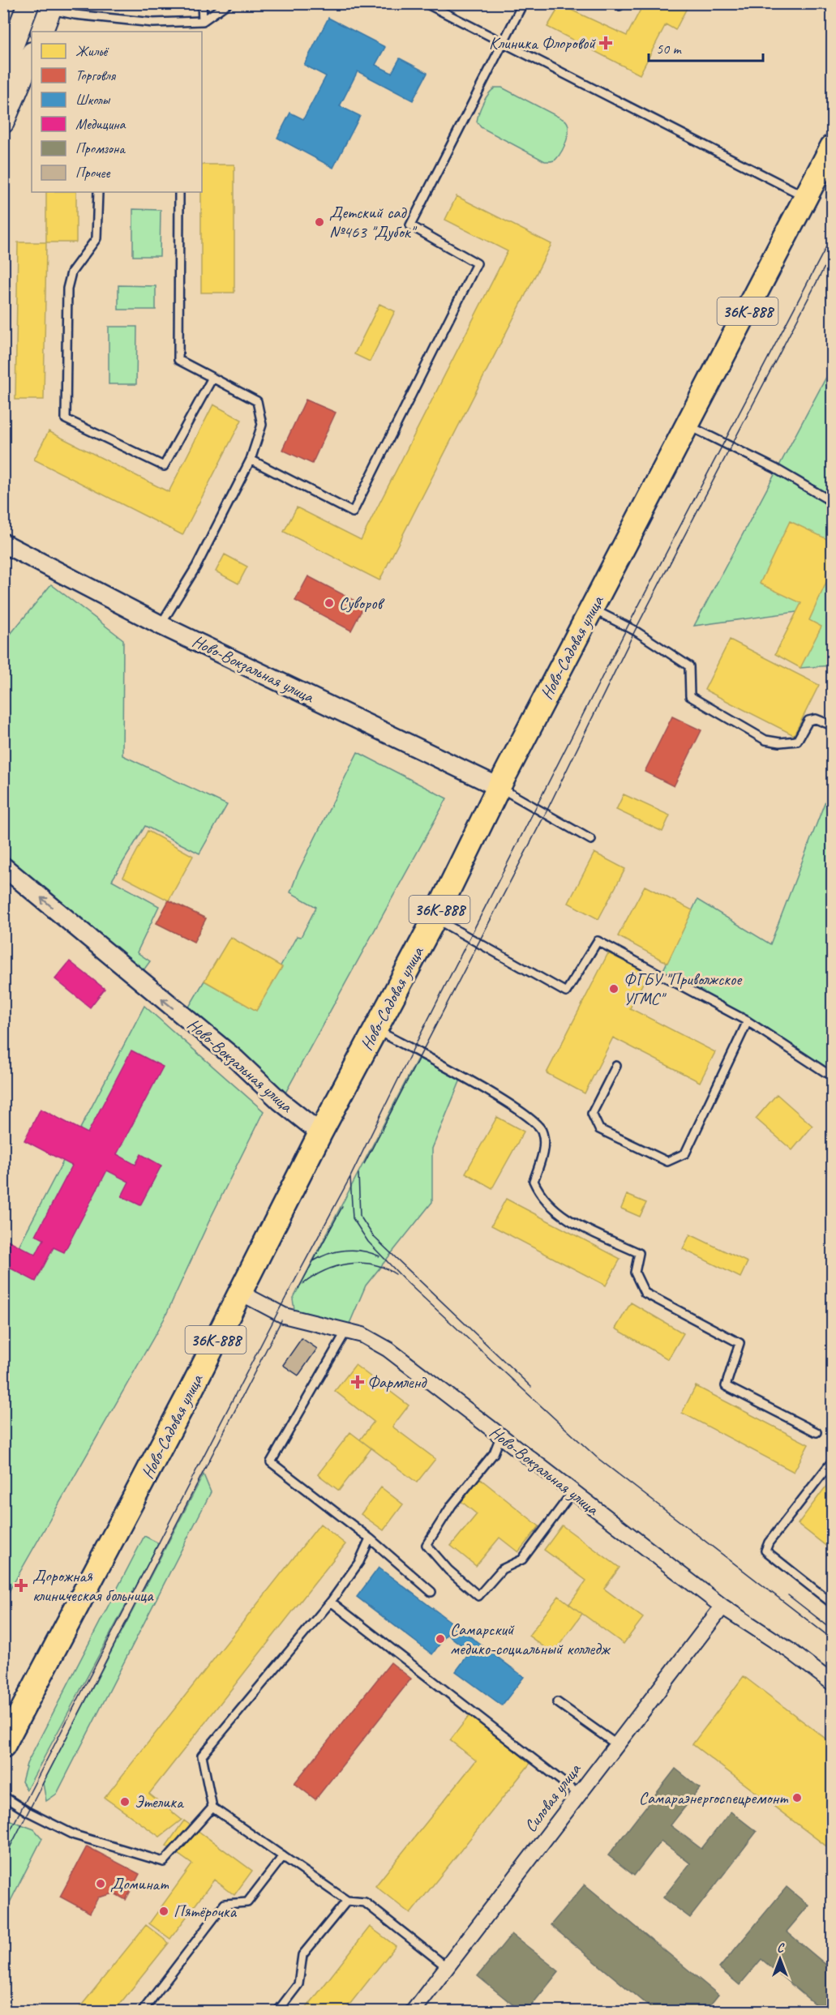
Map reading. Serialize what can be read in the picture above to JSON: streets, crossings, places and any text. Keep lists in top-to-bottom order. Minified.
{"streets":{"main road":["36К-888","Ново-Садовая улица"],"street":["Ново-Вокзальная улица","Силовая улица"]},"crossings":[["Ново-Садовая улица","Ново-Вокзальная улица"],["Ново-Вокзальная улица","Силовая улица"]],"places":{"health":["Клиника Флоровой","Фармленд","Дорожная клиническая больница"],"other":["Детский сад №463 \"Дубок\"","Суворов","ФГБУ \"Приволжское УГМС\"","Самарский медико-социальный колледж","Самараэнергоспецремонт","Этелика","Доминат","Пятёрочка"]},"legend":["Жильё","Торговля","Школы","Медицина","Промзона","Прочее"],"scale_bar":"50 m","north":"top"}
